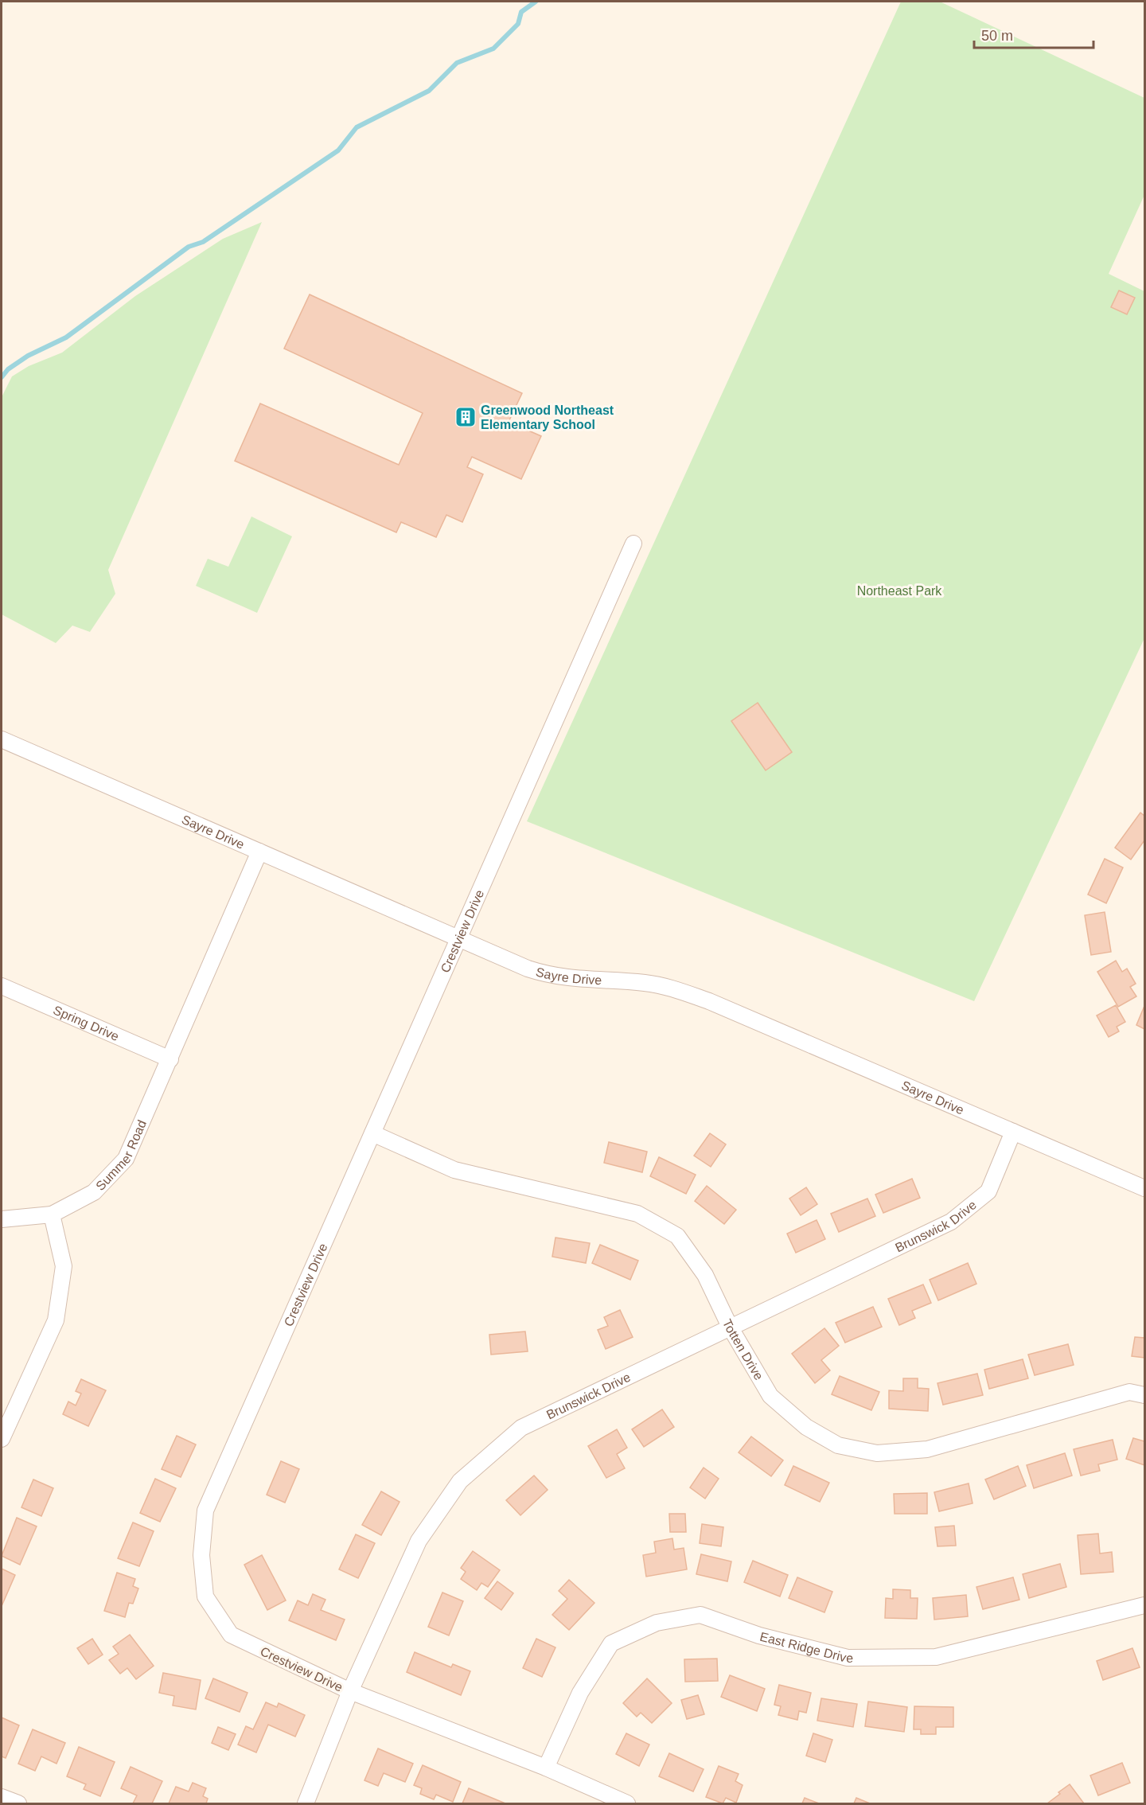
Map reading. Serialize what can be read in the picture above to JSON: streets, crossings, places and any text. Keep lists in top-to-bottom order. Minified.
{"streets":{"street":["Sayre Drive","Crestview Drive","Spring Drive","Summer Road","Brunswick Drive","Totten Drive","East Ridge Drive"]},"crossings":[["Sayre Drive","Crestview Drive"],["Sayre Drive","Summer Road"],["Sayre Drive","Brunswick Drive"],["Crestview Drive","Brunswick Drive"],["Crestview Drive","Totten Drive"],["Crestview Drive","East Ridge Drive"],["Spring Drive","Summer Road"],["Brunswick Drive","Totten Drive"]],"parks":["Northeast Park"],"places":{"building":["Greenwood Northeast Elementary School"]},"scale_bar":"50 m"}
